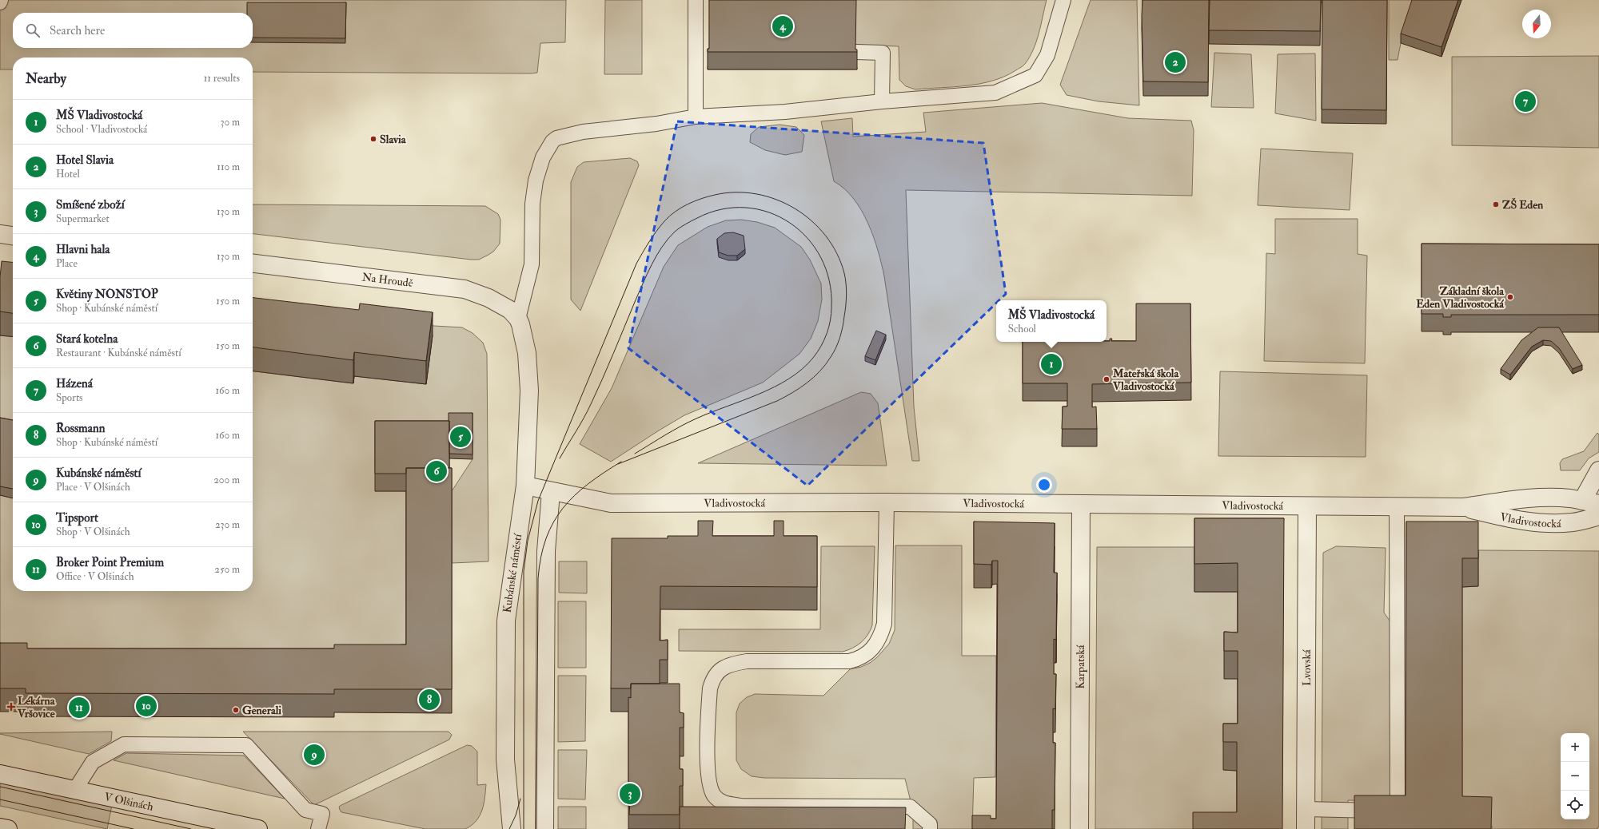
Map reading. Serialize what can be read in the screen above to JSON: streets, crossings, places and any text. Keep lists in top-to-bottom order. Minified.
{"streets":{"street":["Na Hroudě","Vladivostocká","Kubánské náměstí","Karpatská","Lvovská","V Olšinách"]},"crossings":[["Na Hroudě","Kubánské náměstí"],["Vladivostocká","Kubánské náměstí"],["Vladivostocká","Karpatská"],["Vladivostocká","Lvovská"]],"places":{"other":["Slavia","ZŠ Eden","Základní škola Eden Vladivostocká","Mateřská škola Vladivostocká","Generali"],"health":["Lékárna Vršovice"]},"north":"bottom","page":{"search":"Search here","pins":["4","2","7","1","5","6","8","10","11","9","3"],"heading":["Nearby","11 results"],"list":[{"mark":"1","name":"MŠ Vladivostocká","note":"School · Vladivostocká","value":"30 m"},{"mark":"2","name":"Hotel Slavia","note":"Hotel","value":"110 m"},{"mark":"3","name":"Smíšené zboží","note":"Supermarket","value":"130 m"},{"mark":"4","name":"Hlavni hala","note":"Place","value":"130 m"},{"mark":"5","name":"Květiny NONSTOP","note":"Shop · Kubánské náměstí","value":"150 m"},{"mark":"6","name":"Stará kotelna","note":"Restaurant · Kubánské náměstí","value":"150 m"},{"mark":"7","name":"Házená","note":"Sports","value":"160 m"},{"mark":"8","name":"Rossmann","note":"Shop · Kubánské náměstí","value":"160 m"},{"mark":"9","name":"Kubánské náměstí","note":"Place · V Olšinách","value":"200 m"},{"mark":"10","name":"Tipsport","note":"Shop · V Olšinách","value":"230 m"},{"mark":"11","name":"Broker Point Premium","note":"Office · V Olšinách","value":"250 m"}],"popup":["MŠ Vladivostocká","School"],"map_buttons":["+","−"]}}
